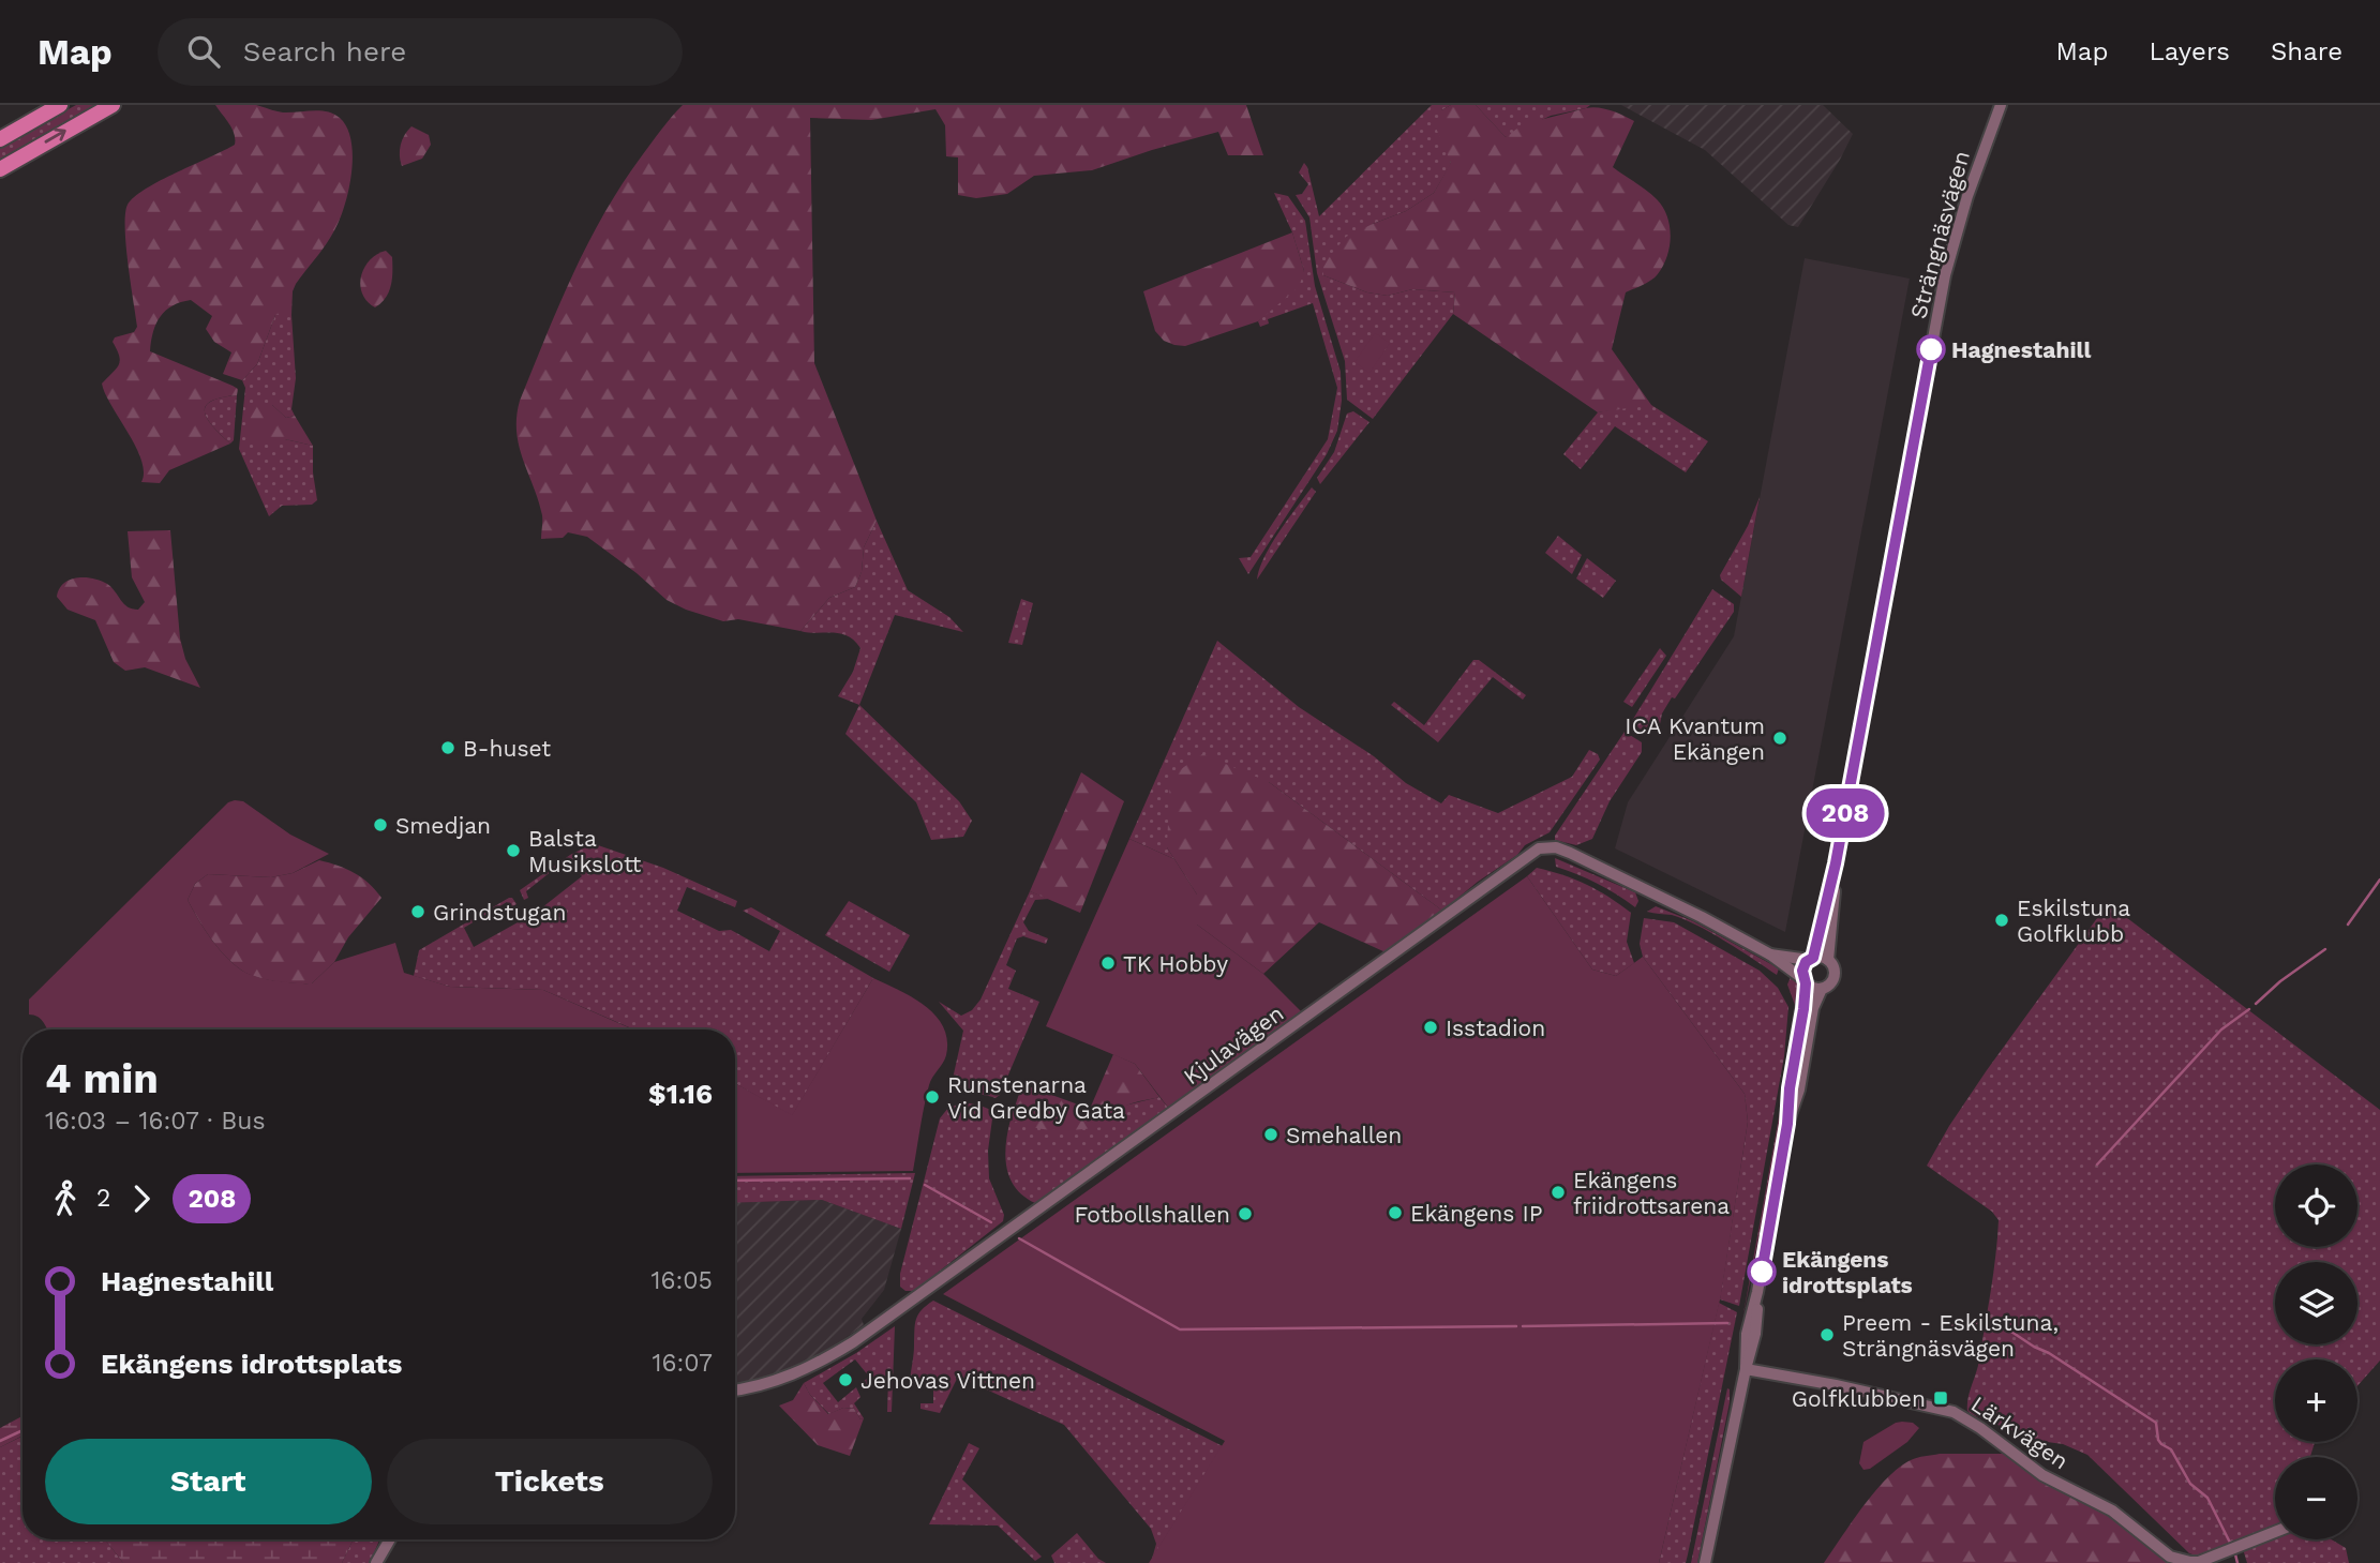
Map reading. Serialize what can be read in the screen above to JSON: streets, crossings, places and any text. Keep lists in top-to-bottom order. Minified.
{"streets":{"street":["Strängnäsvägen","Kjulavägen","Lärkvägen"]},"crossings":[["Strängnäsvägen","Kjulavägen"]],"places":{"other":["Hagnestahill","ICA Kvantum Ekängen","B-huset","Smedjan","Balsta Musikslott","Grindstugan","Eskilstuna Golfklubb","TK Hobby","Isstadion","Runstenarna Vid Gredby Gata","Smehallen","Ekängens friidrottsarena","Ekängens IP","Fotbollshallen","Ekängens idrottsplats","Preem - Eskilstuna, Strängnäsvägen","Jehovas Vittnen"],"transit":["Golfklubben"]},"lines":["bus line 208"],"page":{"header":"Map","search":"Search here","nav":["Map","Layers","Share"],"on_map":"208","heading":["4 min","16:03 – 16:07 · Bus","$1.16"],"legs":["2","208"],"map_buttons":["+","−"],"list":[{"name":"Hagnestahill","value":"16:05"},{"name":"Ekängens idrottsplats","value":"16:07"}],"buttons":["Start","Tickets"]}}
